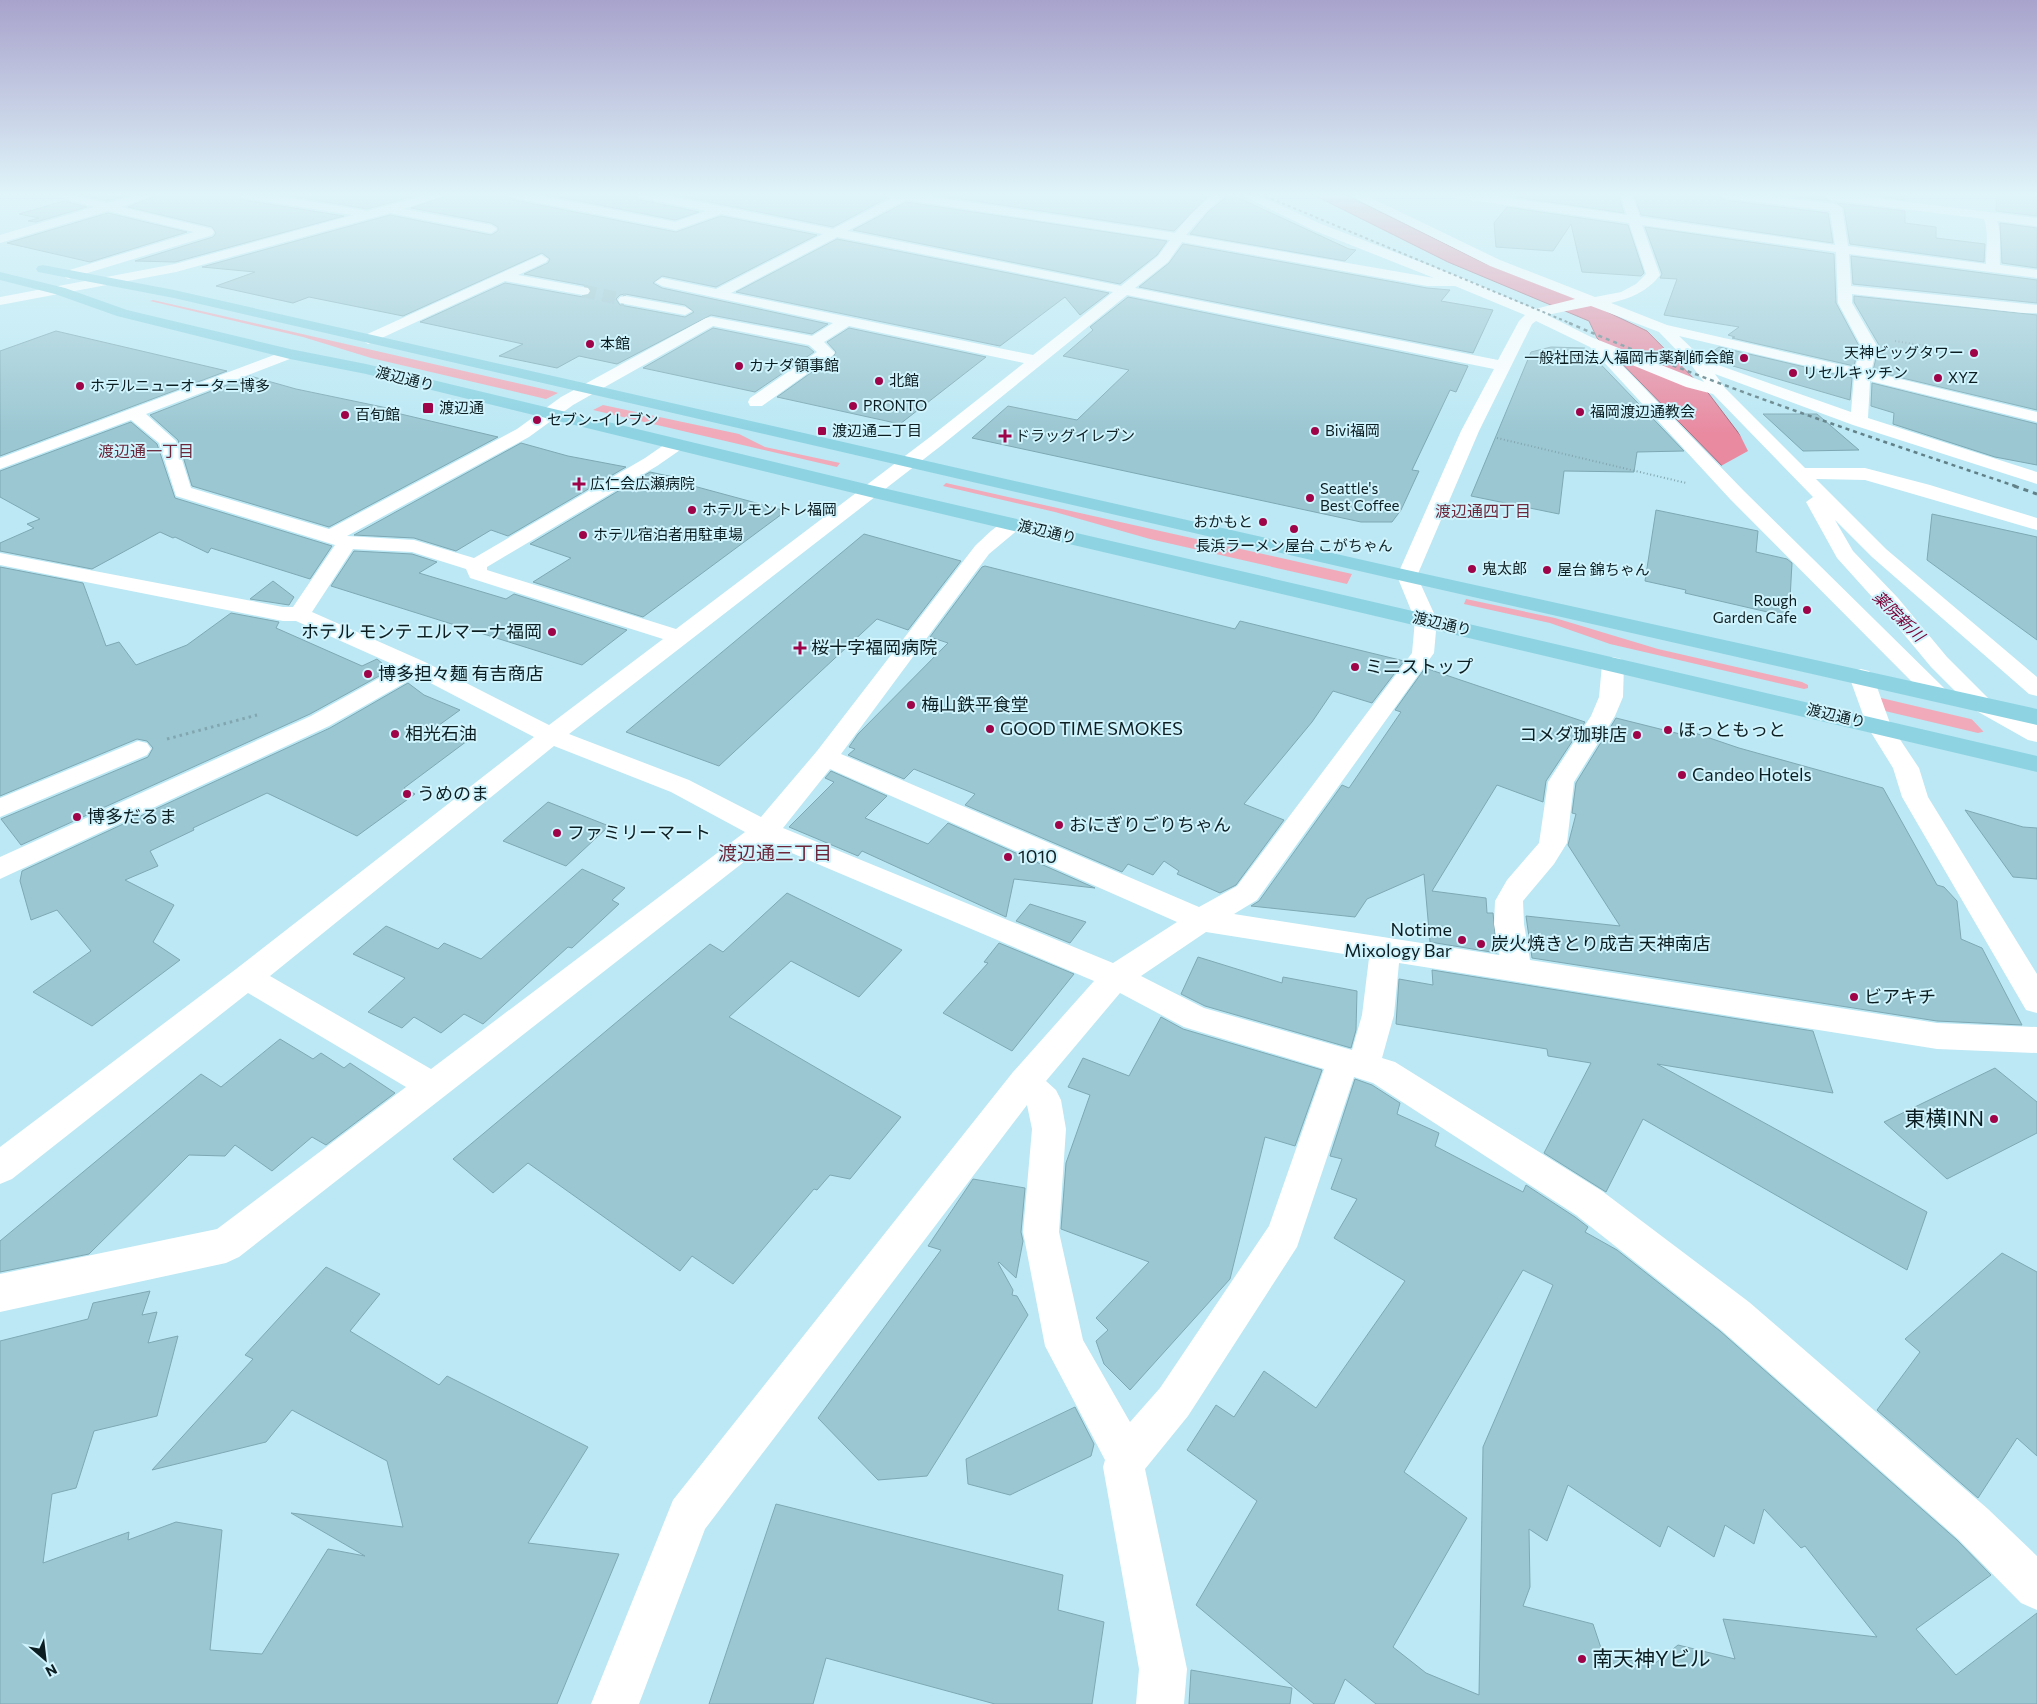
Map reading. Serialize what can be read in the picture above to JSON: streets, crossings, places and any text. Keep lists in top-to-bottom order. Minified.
{"streets":{"main road":["渡辺通り"]},"districts":["渡辺通一丁目","渡辺通四丁目","渡辺通三丁目"],"water":["薬院新川"],"places":{"other":["本館","天神ビッグタワー","一般社団法人福岡市薬剤師会館","カナダ領事館","リセルキッチン","XYZ","北館","ホテルニューオータニ博多","PRONTO","福岡渡辺通教会","百旬館","セブン-イレブン","Bivi福岡","Seattle's Best Coffee","ホテルモントレ福岡","おかもと","長浜ラーメン屋台 こがちゃん","ホテル宿泊者用駐車場","鬼太郎","屋台 錦ちゃん","Rough Garden Cafe","ホテル モンテ エルマーナ福岡","ミニストップ","博多担々麺 有吉商店","梅山鉄平食堂","GOOD TIME SMOKES","ほっともっと","相光石油","コメダ珈琲店","Candeo Hotels","うめのま","博多だるま","おにぎりごりちゃん","ファミリーマート","1010","Notime Mixology Bar","炭火焼きとり成吉 天神南店","ビアキチ","東横INN","南天神Yビル"],"transit":["渡辺通","渡辺通二丁目"],"health":["ドラッグイレブン","広仁会広瀬病院","桜十字福岡病院"]},"north":"bottom right"}
